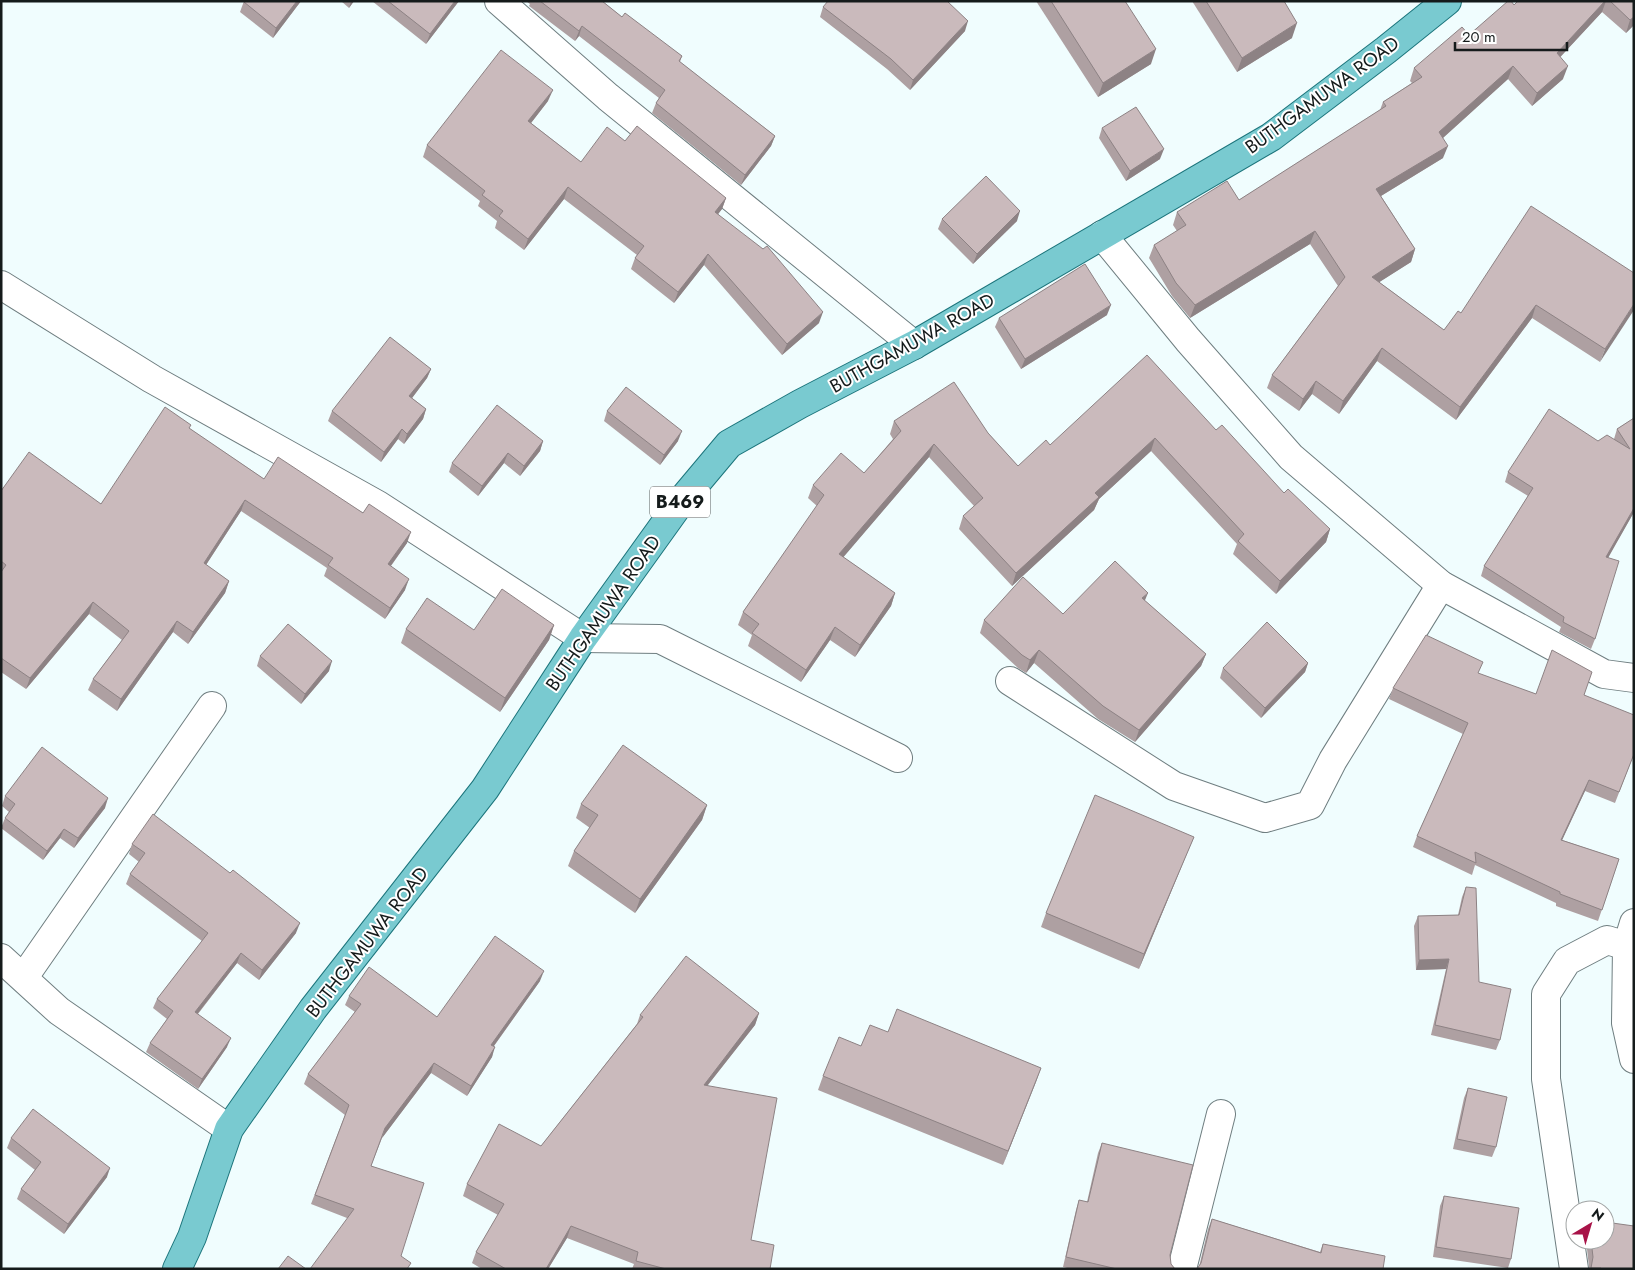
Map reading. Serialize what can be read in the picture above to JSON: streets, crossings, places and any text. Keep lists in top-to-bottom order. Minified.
{"streets":{"main road":["BUTHGAMUWA ROAD","B469"]},"scale_bar":"20 m","north":"top right"}
